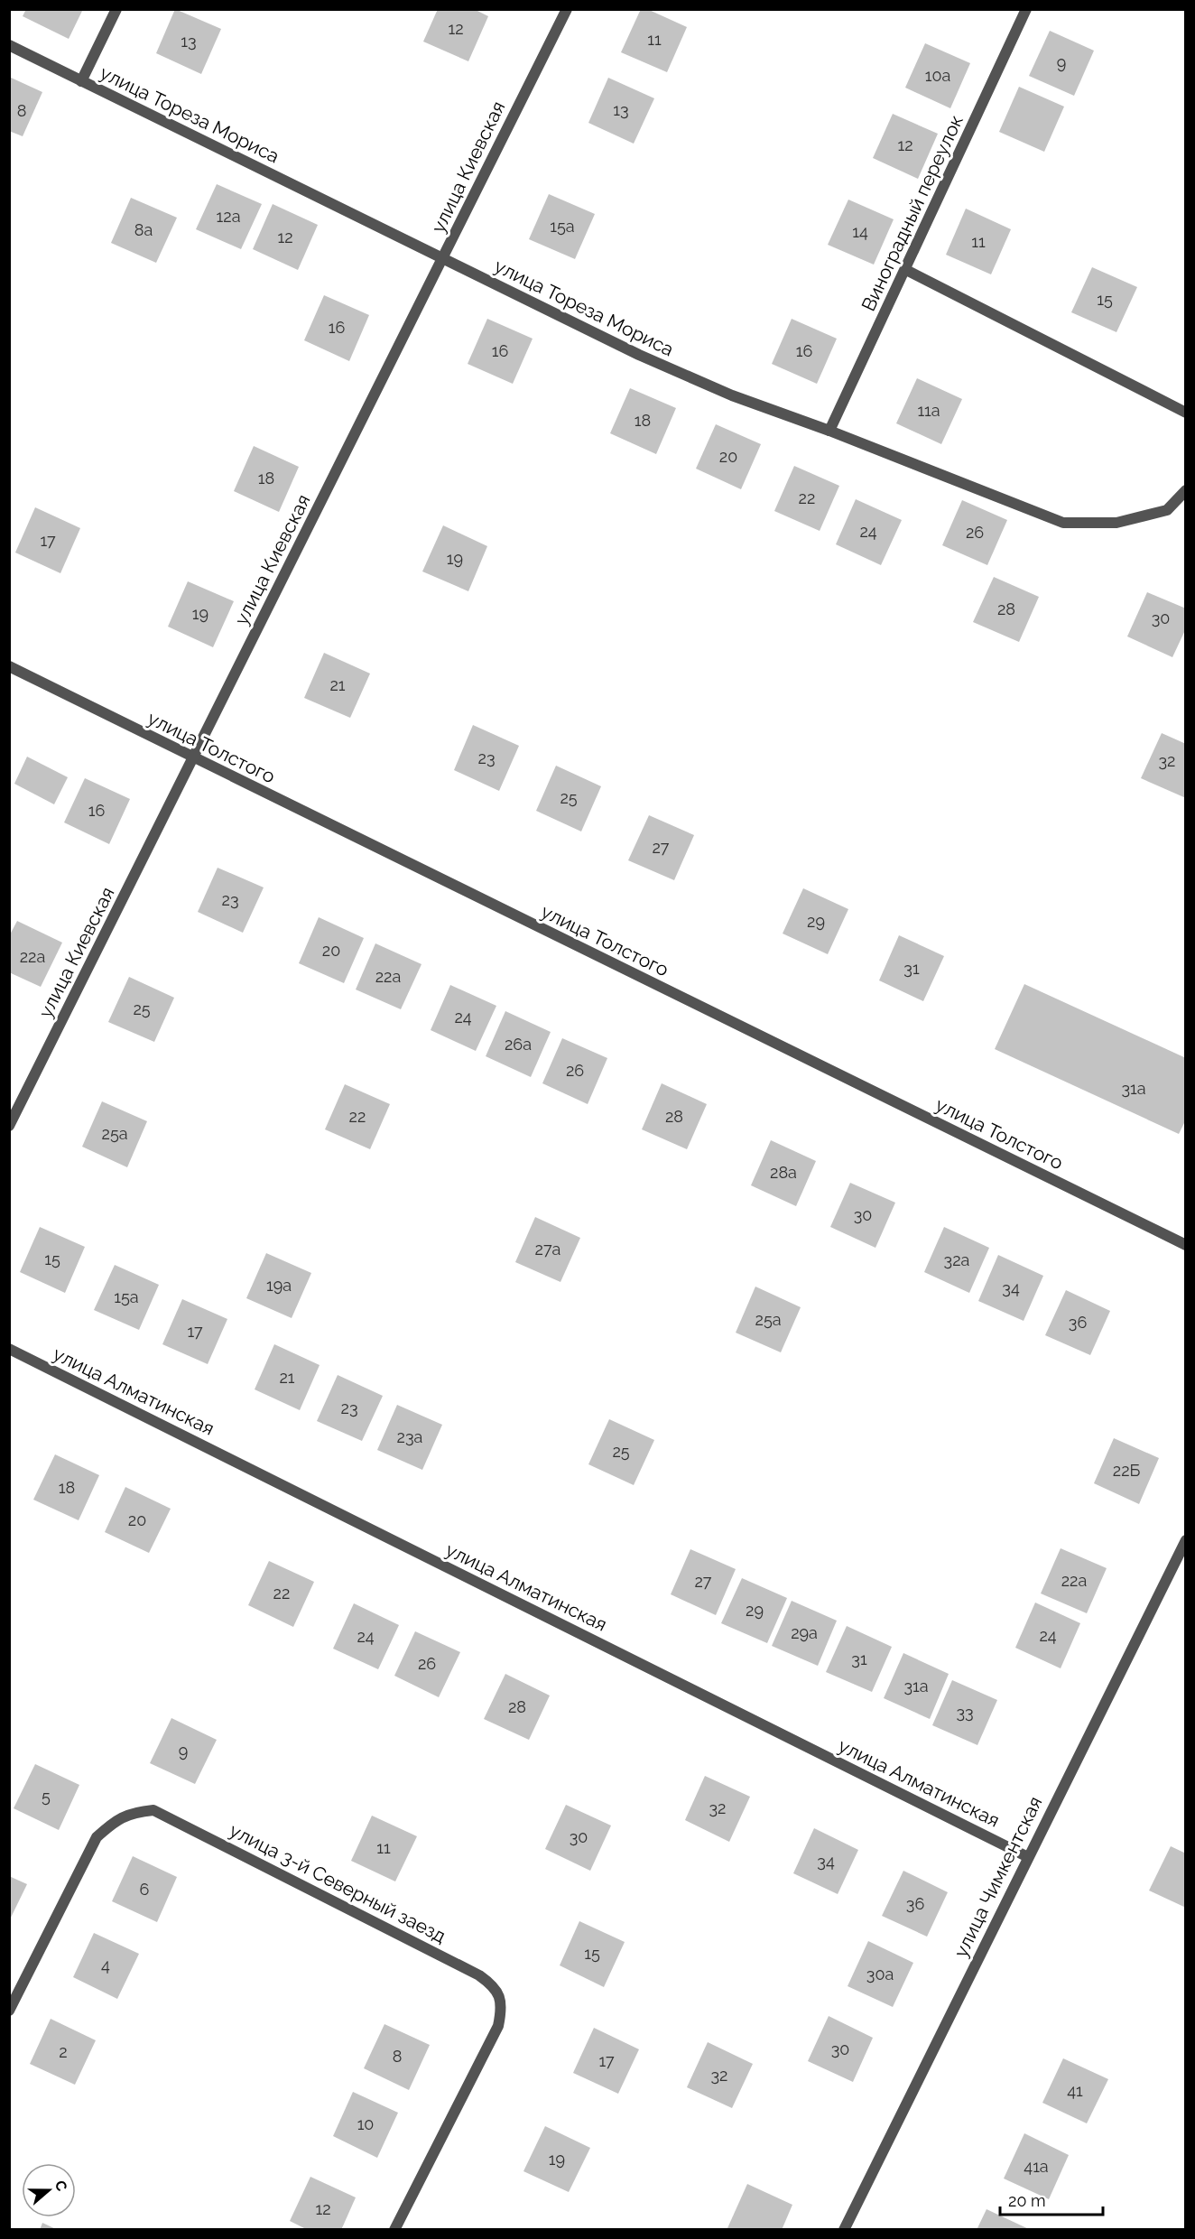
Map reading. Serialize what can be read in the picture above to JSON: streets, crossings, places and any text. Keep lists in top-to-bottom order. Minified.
{"streets":{"street":["улица Тореза Мориса","улица Киевская","Виноградный переулок","улица Толстого","улица Алматинская","улица Чимкентская","улица 3-й Северный заезд"]},"crossings":[["улица Тореза Мориса","улица Киевская"],["улица Тореза Мориса","Виноградный переулок"],["улица Киевская","улица Толстого"],["улица Алматинская","улица Чимкентская"]],"house_numbers":["12","11","13","9","10а","13","8","12","12а","15а","8а","14","12","11","15","16","16","16","11а","18","20","18","22","24","26","17","19","28","19","30","21","23","32","25","16","27","23","29","20","22а","31","22а","25","24","26а","26","31а","22","28","25а","28а","30","27а","15","32а","19а","34","15а","25а","36","17","21","23","23а","25","22Б","18","20","22а","27","22","29","29а","24","24","31","26","31а","28","33","9","5","32","30","11","34","6","36","15","4","30а","30","2","8","17","32","41","10","19","41а","12"],"scale_bar":"20 m","north":"right"}
